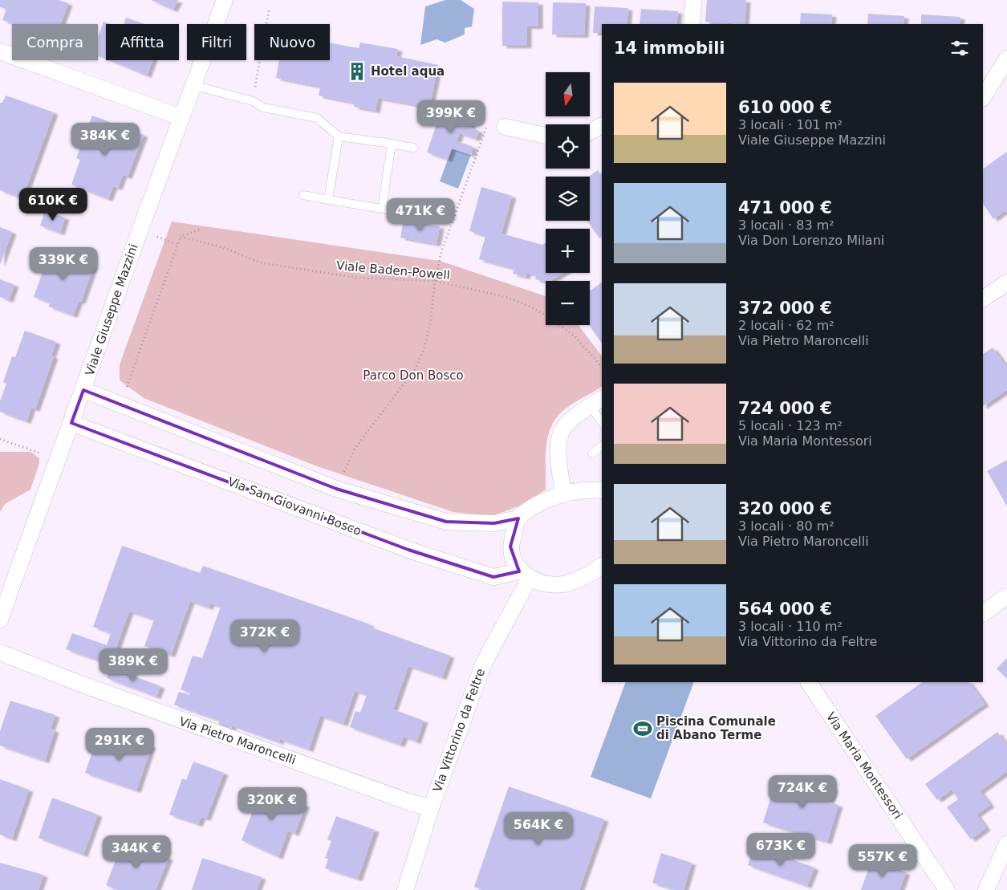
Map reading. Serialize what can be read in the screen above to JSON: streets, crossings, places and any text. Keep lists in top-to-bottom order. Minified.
{"streets":{"street":["Viale Giuseppe Mazzini","Via San Giovanni Bosco","Via Vittorino da Feltre","Via Pietro Maroncelli","Via Maria Montessori"],"path":["Viale Baden-Powell"]},"crossings":[["Viale Giuseppe Mazzini","Via San Giovanni Bosco"],["Via San Giovanni Bosco","Via Vittorino da Feltre"],["Via Vittorino da Feltre","Via Pietro Maroncelli"]],"parks":["Parco Don Bosco"],"places":{"building":["Hotel aqua"],"sports":["Piscina Comunale di Abano Terme"]},"north":"bottom","page":{"chip":["Compra","Affitta","Filtri","Nuovo"],"heading":"14 immobili","map_buttons":["+","−"],"list":[{"name":"610 000 €","note":"3 locali · 101 m² · Viale Giuseppe Mazzini"},{"name":"471 000 €","note":"3 locali · 83 m² · Via Don Lorenzo Milani"},{"name":"372 000 €","note":"2 locali · 62 m² · Via Pietro Maroncelli"},{"name":"724 000 €","note":"5 locali · 123 m² · Via Maria Montessori"},{"name":"320 000 €","note":"3 locali · 80 m² · Via Pietro Maroncelli"},{"name":"564 000 €","note":"3 locali · 110 m² · Via Vittorino da Feltre"}],"price":["399K €","384K €","610K €","471K €","339K €","372K €","389K €","291K €","724K €","320K €","564K €","673K €","344K €","557K €"]}}
